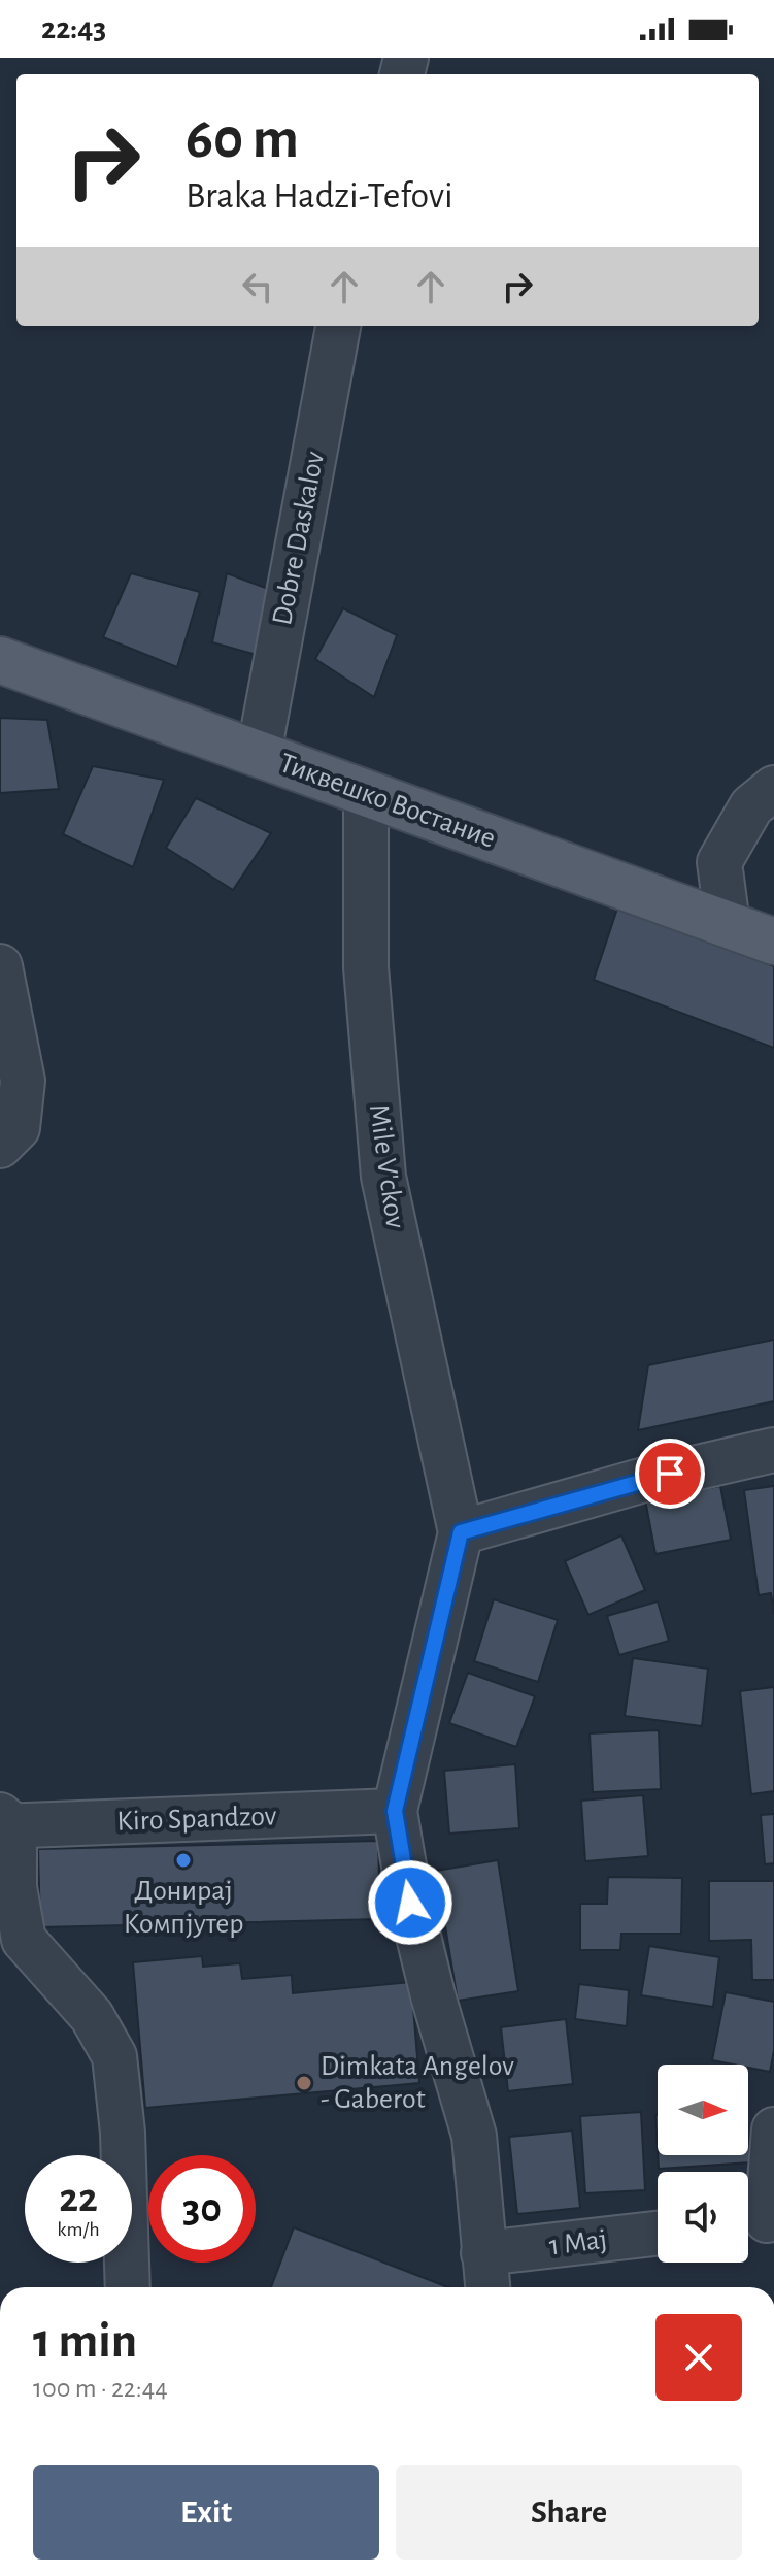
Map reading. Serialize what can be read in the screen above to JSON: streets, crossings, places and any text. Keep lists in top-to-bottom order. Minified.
{"streets":{"main road":["Тиквешко Востание"],"street":["Dobre Daskalov","Mile V'ckov","Kiro Spandzov","1 Maj"]},"crossings":[["Dobre Daskalov","Тиквешко Востание"],["Тиквешко Востание","Mile V'ckov"]],"places":["Донирај Компјутер","Dimkata Angelov - Gaberot"],"north":"right","page":{"status":"22:43","turn":["60 m","Braka Hadzi-Tefovi"],"speed":"22 km/h","limit":"30","heading":["1 min","100 m · 22:44"],"buttons":["Exit","Share"]}}
